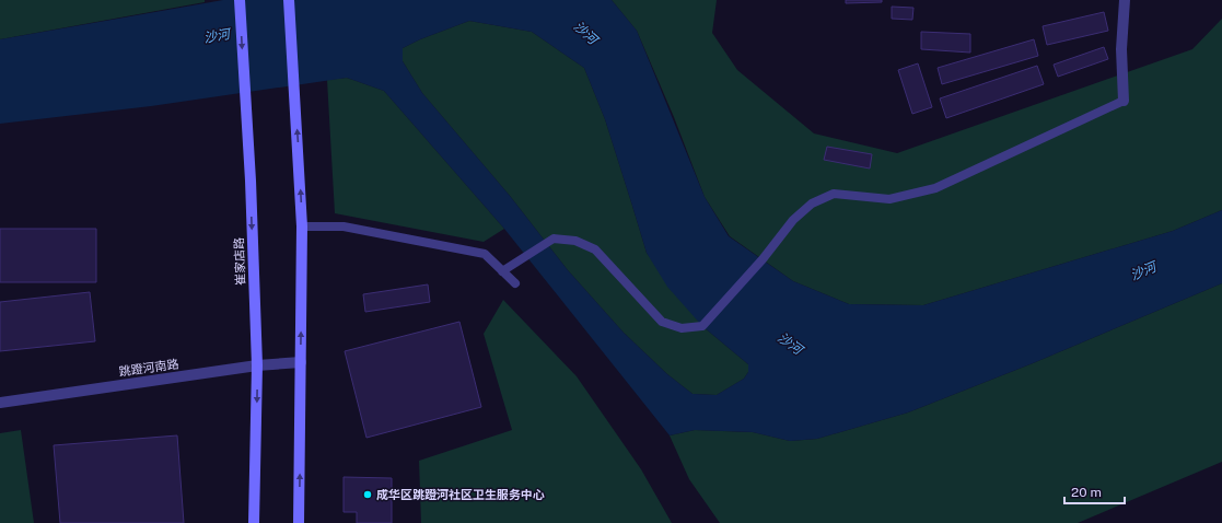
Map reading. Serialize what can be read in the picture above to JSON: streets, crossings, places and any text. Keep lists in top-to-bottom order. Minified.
{"streets":{"main road":["崔家店路"],"street":["跳蹬河南路"]},"crossings":[["崔家店路","跳蹬河南路"]],"water":["沙河"],"places":["成华区跳蹬河社区卫生服务中心"],"scale_bar":"20 m"}
